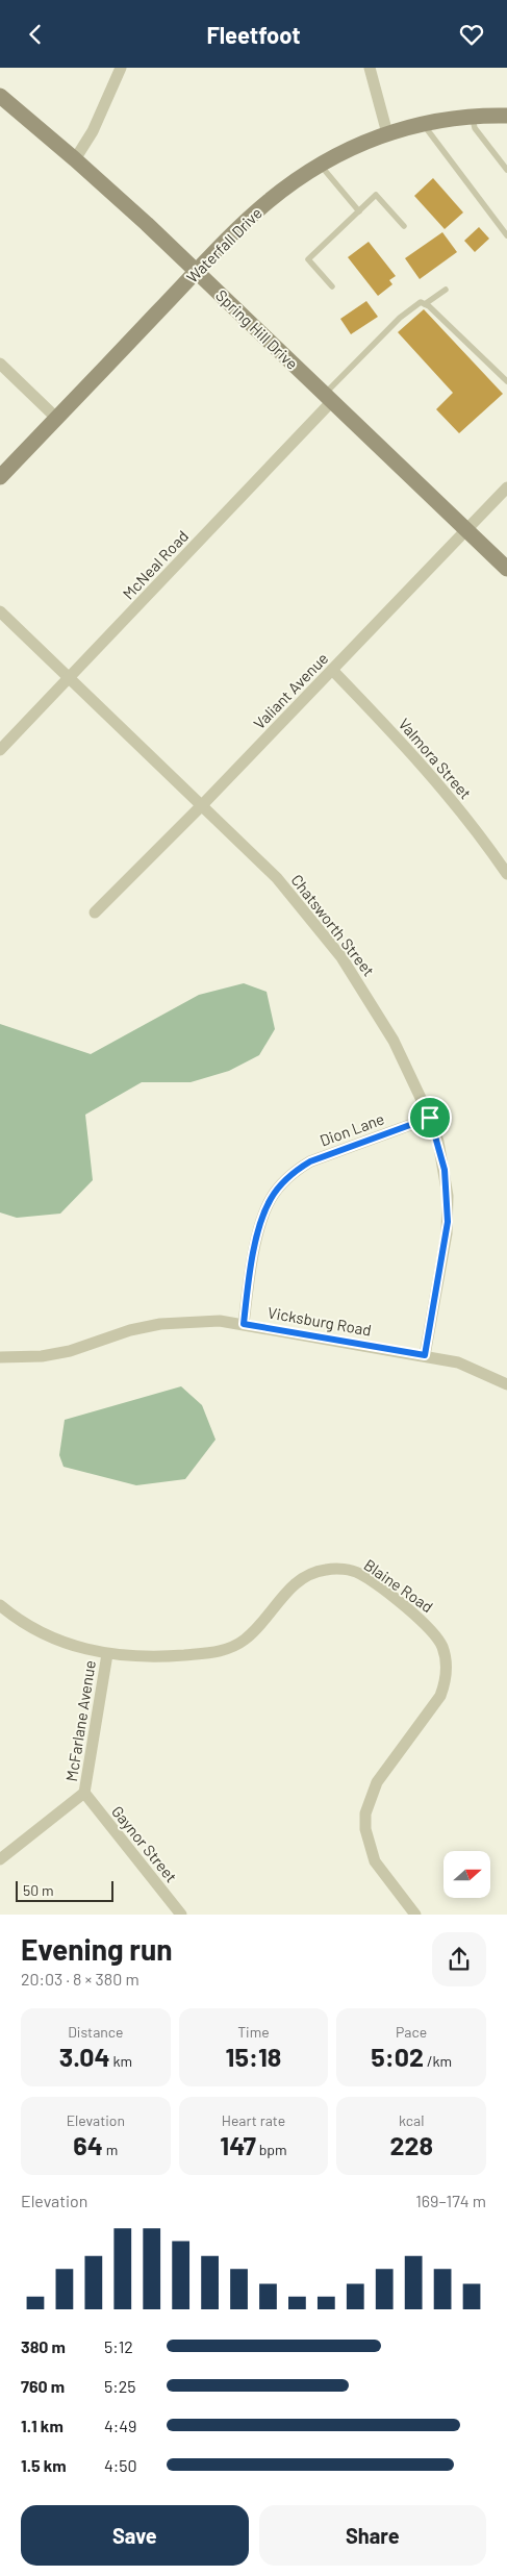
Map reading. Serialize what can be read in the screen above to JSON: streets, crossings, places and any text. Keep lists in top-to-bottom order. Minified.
{"streets":{"main road":["Waterfall Drive","Spring Hill Drive"],"street":["McNeal Road","Valiant Avenue","Valmora Street","Chatsworth Street","Dion Lane","Vicksburg Road","Blaine Road","McFarlane Avenue","Gaynor Street"]},"crossings":[["Waterfall Drive","Spring Hill Drive"],["Spring Hill Drive","McNeal Road"],["Spring Hill Drive","Valiant Avenue"],["McNeal Road","Chatsworth Street"],["Valiant Avenue","Valmora Street"],["Valiant Avenue","Chatsworth Street"],["Chatsworth Street","Dion Lane"],["Chatsworth Street","Vicksburg Road"],["Dion Lane","Vicksburg Road"],["Blaine Road","McFarlane Avenue"],["McFarlane Avenue","Gaynor Street"]],"scale_bar":"50 m","north":"right","page":{"header":"Fleetfoot","scale":"50 m","heading":["Evening run","20:03 · 8 × 380 m"],"stats":[["Distance","3.04 km"],["Time","15:18"],["Pace","5:02 /km"],["Elevation","64 m"],["Heart rate","147 bpm"],["kcal","228"]],"chart":["Elevation","169–174 m"],"list":[{"name":"380 m","note":"5:12"},{"name":"760 m","note":"5:25"},{"name":"1.1 km","note":"4:49"},{"name":"1.5 km","note":"4:50"}],"buttons":["Save","Share"]}}
